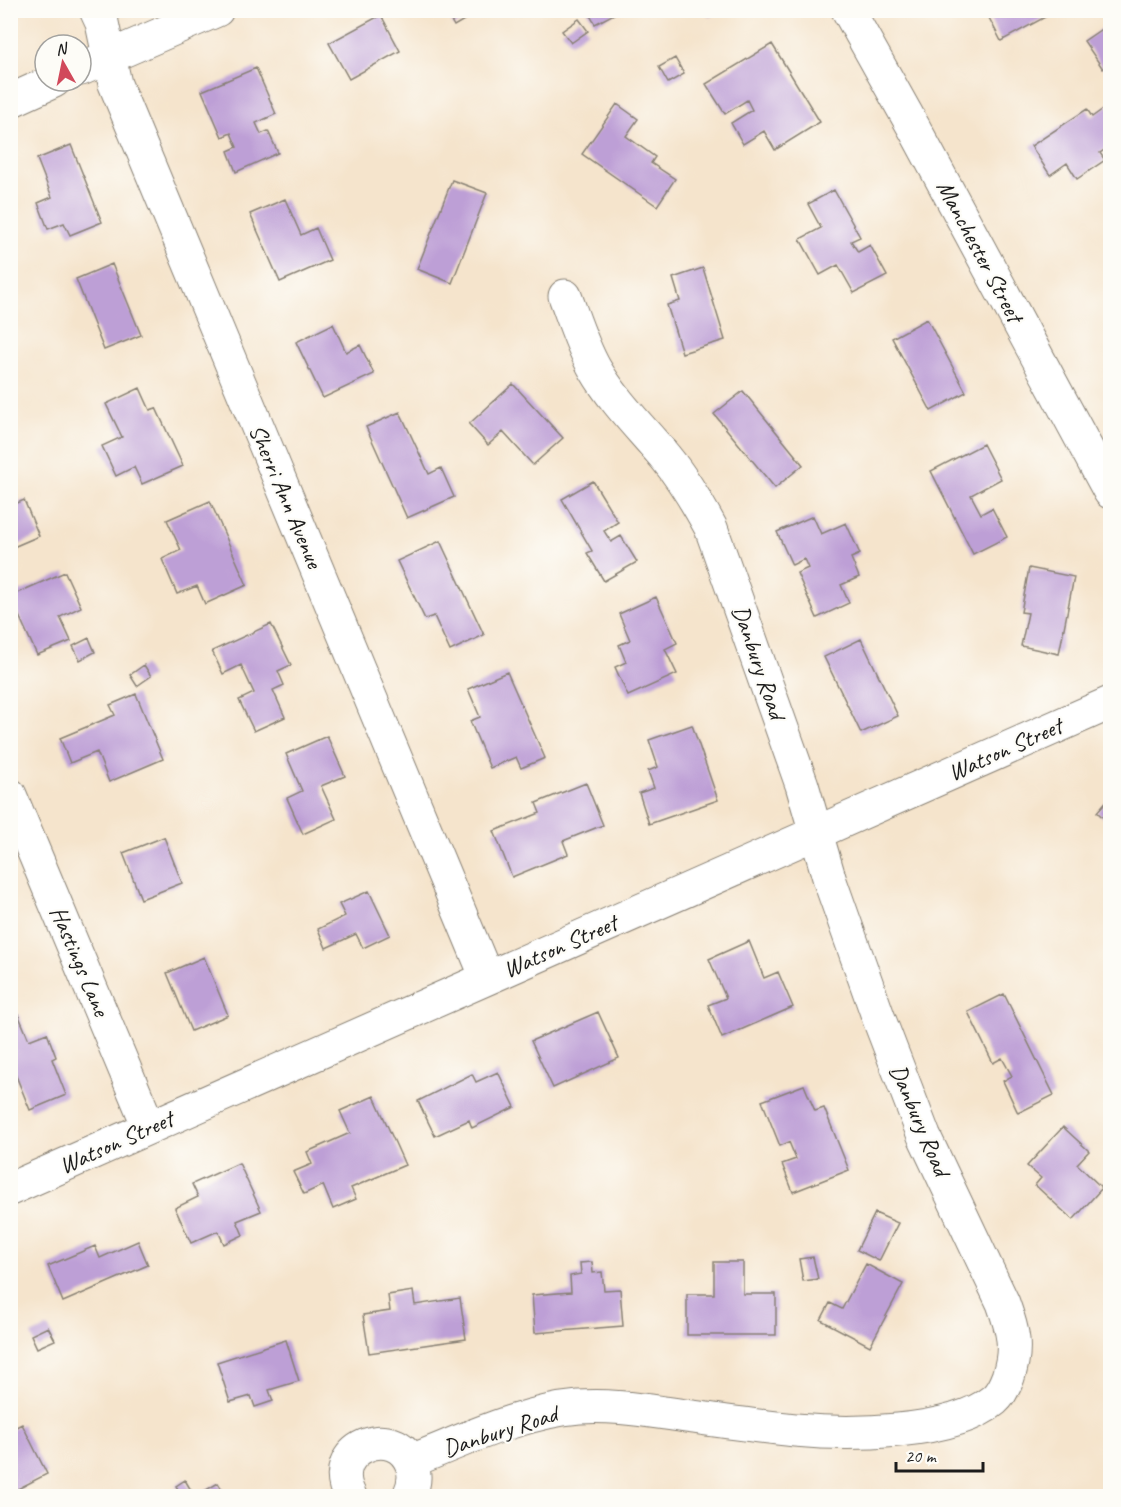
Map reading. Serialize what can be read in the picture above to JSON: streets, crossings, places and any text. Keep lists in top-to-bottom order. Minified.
{"streets":{"street":["Manchester Street","Sherri Ann Avenue","Danbury Road","Watson Street","Hastings Lane"]},"crossings":[["Sherri Ann Avenue","Watson Street"],["Danbury Road","Watson Street"],["Watson Street","Hastings Lane"]],"scale_bar":"20 m","north":"top"}
